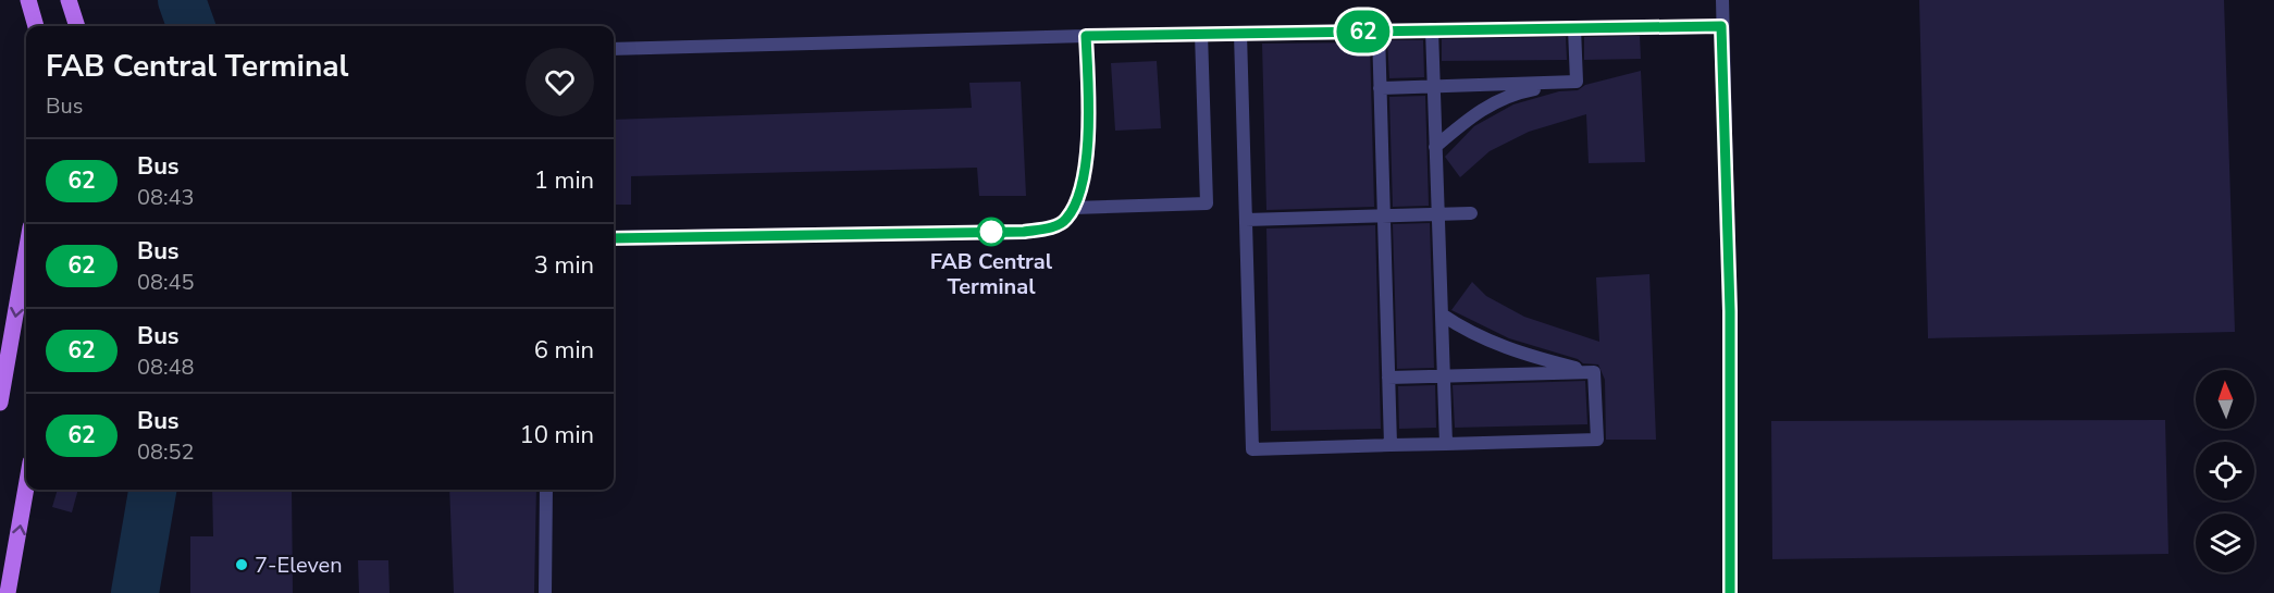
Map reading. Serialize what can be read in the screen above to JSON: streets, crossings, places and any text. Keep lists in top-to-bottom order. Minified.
{"places":["FAB Central Terminal","7-Eleven"],"lines":["bus line 62"],"north":"top","page":{"on_map":"62","heading":["FAB Central Terminal","Bus"],"list":[{"mark":"62","name":"Bus","note":"08:43","value":"1 min"},{"mark":"62","name":"Bus","note":"08:45","value":"3 min"},{"mark":"62","name":"Bus","note":"08:48","value":"6 min"},{"mark":"62","name":"Bus","note":"08:52","value":"10 min"}]}}
